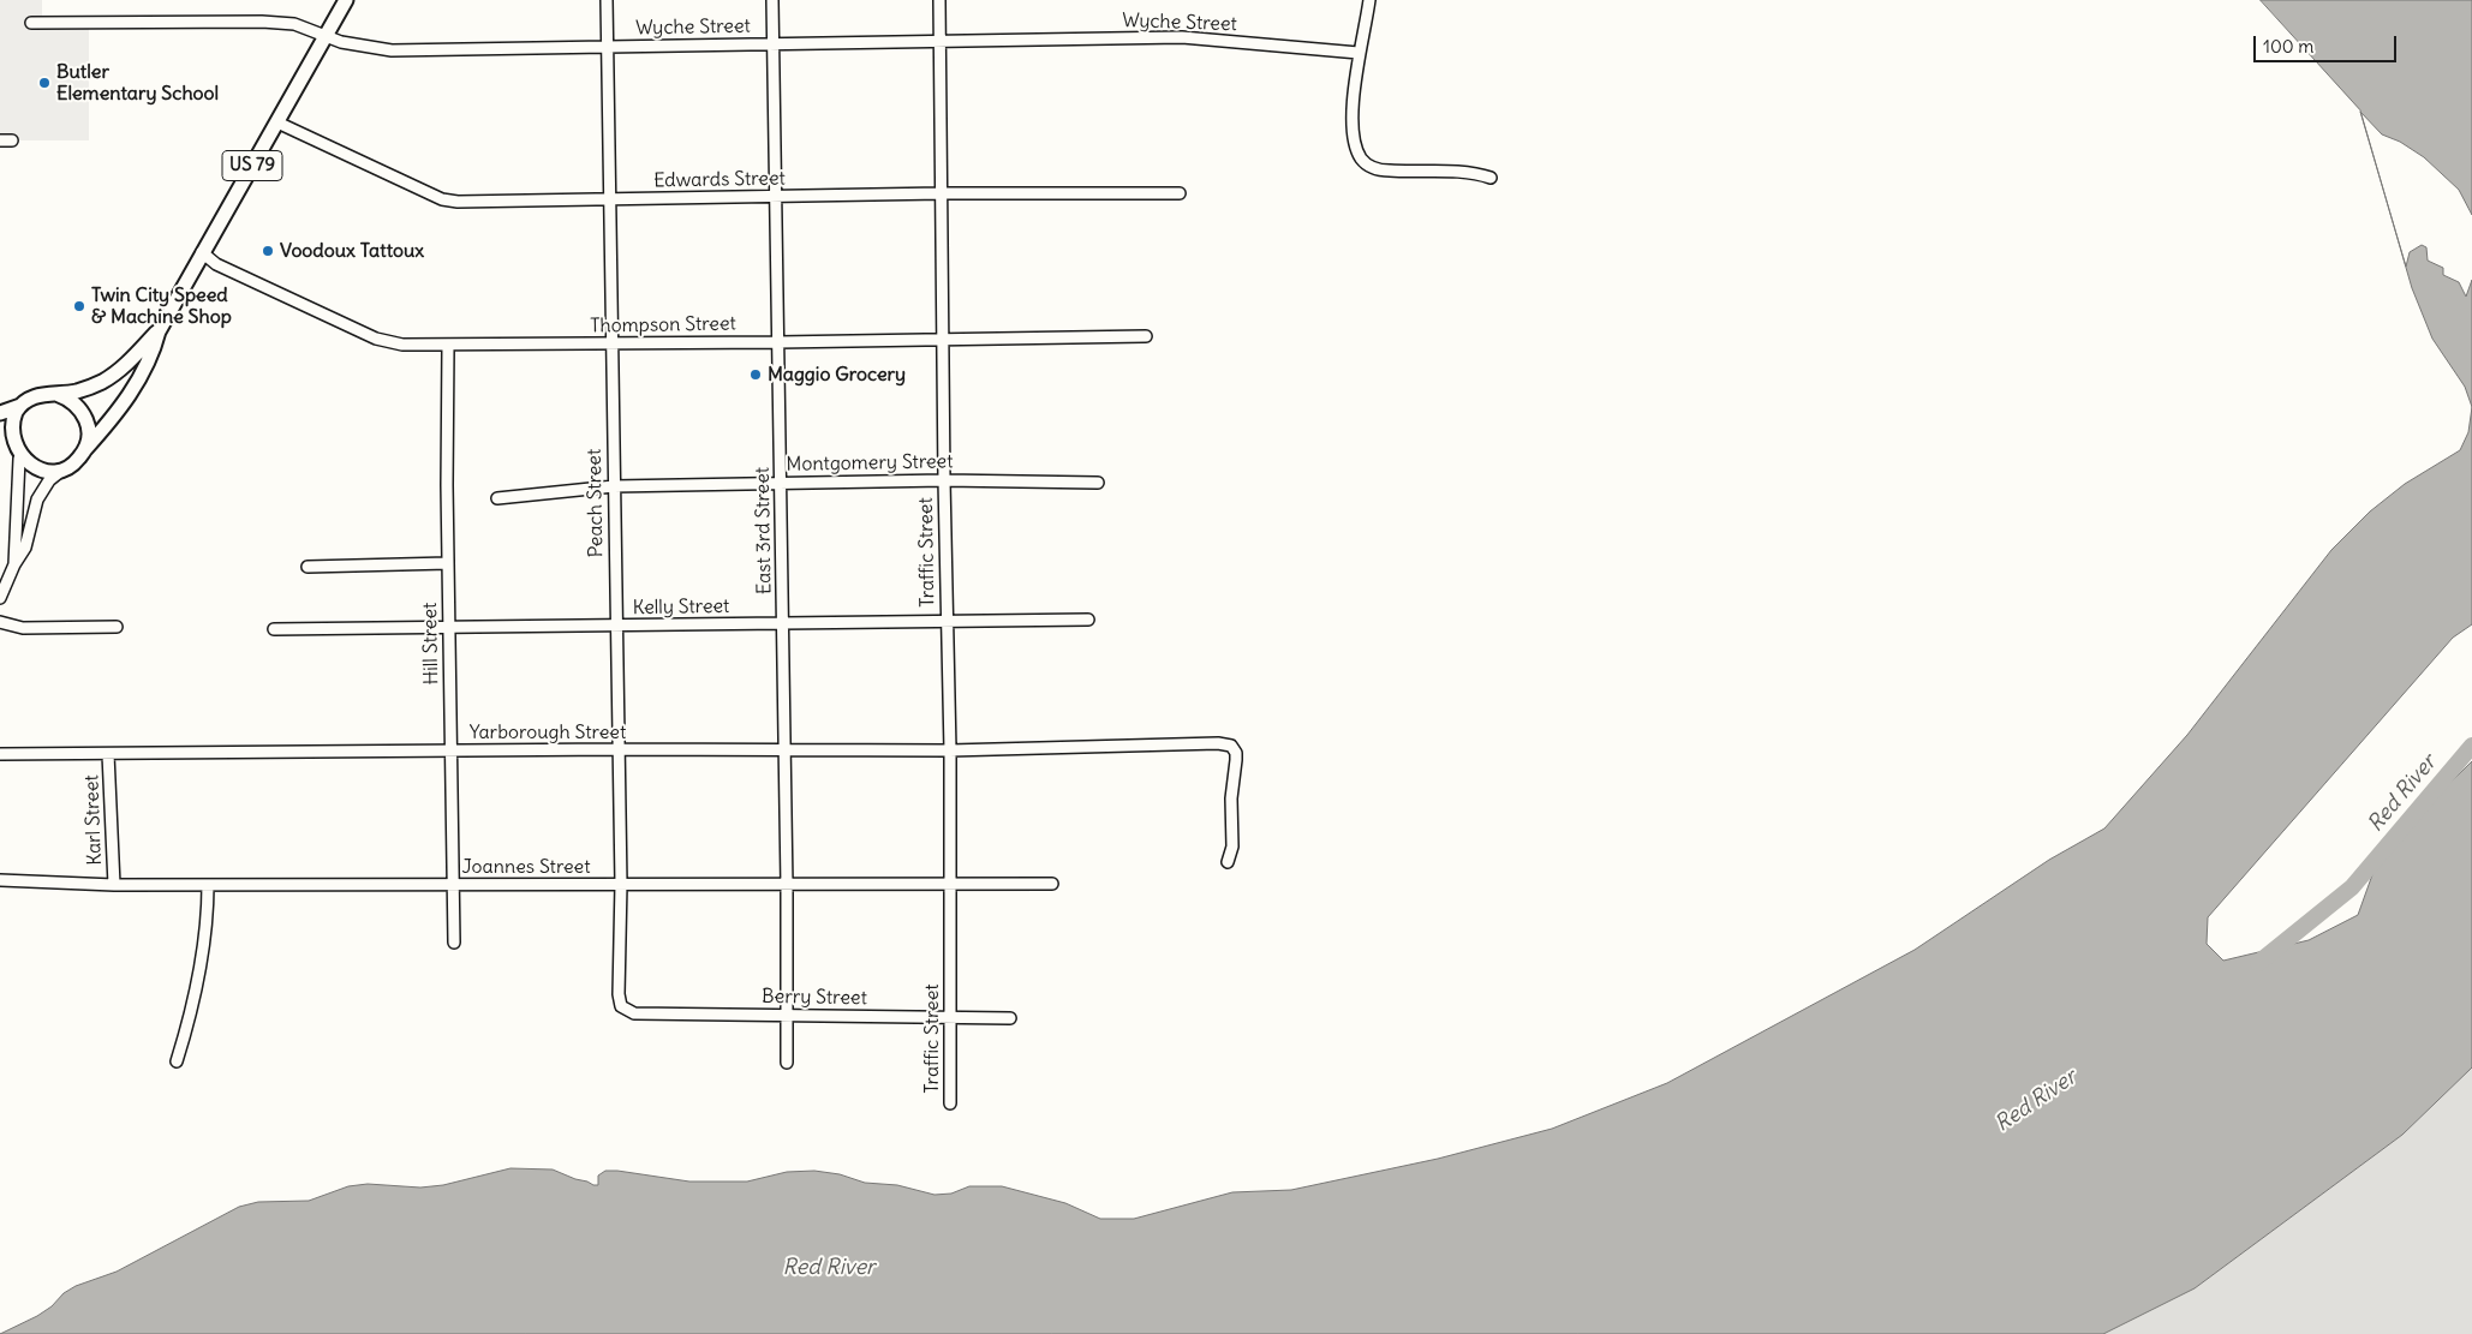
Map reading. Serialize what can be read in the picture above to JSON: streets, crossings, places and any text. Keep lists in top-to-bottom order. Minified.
{"streets":{"main road":["US 79"],"street":["Wyche Street","Edwards Street","Thompson Street","Montgomery Street","Peach Street","East 3rd Street","Traffic Street","Kelly Street","Hill Street","Yarborough Street","Karl Street","Joannes Street","Berry Street"]},"crossings":[["Wyche Street","US 79"],["Wyche Street","Peach Street"],["Wyche Street","East 3rd Street"],["Wyche Street","Traffic Street"],["US 79","Edwards Street"],["US 79","Thompson Street"],["Edwards Street","Peach Street"],["Edwards Street","East 3rd Street"],["Edwards Street","Traffic Street"],["Thompson Street","Peach Street"],["Thompson Street","East 3rd Street"],["Thompson Street","Traffic Street"],["Thompson Street","Hill Street"],["Montgomery Street","Peach Street"],["Montgomery Street","East 3rd Street"],["Montgomery Street","Traffic Street"],["Peach Street","Kelly Street"],["Peach Street","Yarborough Street"],["Peach Street","Joannes Street"],["Peach Street","Berry Street"],["East 3rd Street","Kelly Street"],["East 3rd Street","Yarborough Street"],["East 3rd Street","Joannes Street"],["East 3rd Street","Berry Street"],["Traffic Street","Kelly Street"],["Traffic Street","Yarborough Street"],["Traffic Street","Joannes Street"],["Traffic Street","Berry Street"],["Kelly Street","Hill Street"],["Hill Street","Yarborough Street"],["Hill Street","Joannes Street"],["Yarborough Street","Karl Street"],["Karl Street","Joannes Street"]],"water":["Red River"],"places":["Butler Elementary School","Voodoux Tattoux","Twin City Speed & Machine Shop","Maggio Grocery"],"scale_bar":"100 m"}
